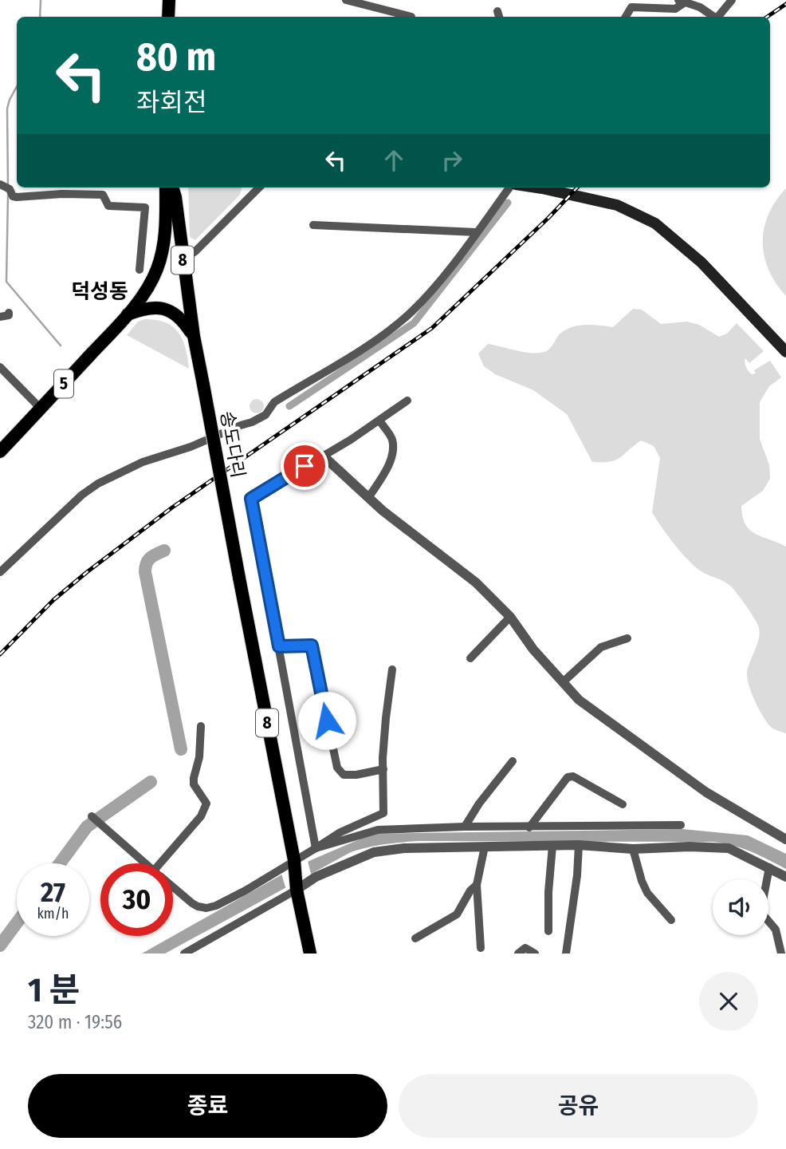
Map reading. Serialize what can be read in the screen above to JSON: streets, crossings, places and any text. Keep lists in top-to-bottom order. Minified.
{"streets":{"highway":["8","5","송도다리"]},"crossings":[["8","송도다리"]],"districts":["덕성동"],"page":{"turn":["80 m","좌회전"],"speed":"27 km/h","limit":"30","heading":["1 분","320 m · 19:56"],"buttons":["종료","공유"]}}
